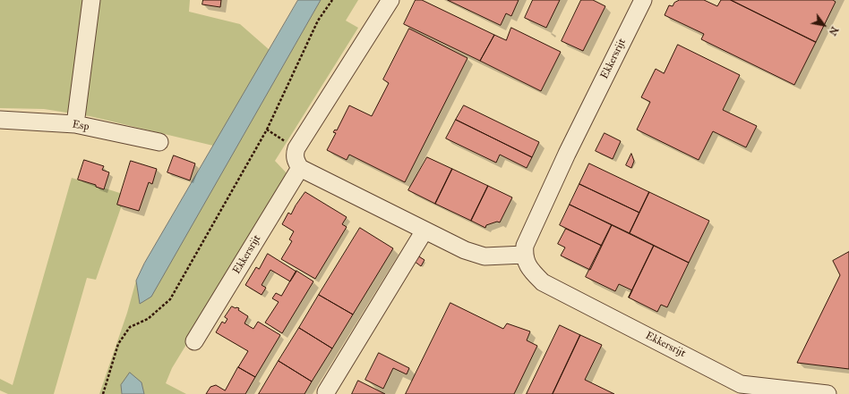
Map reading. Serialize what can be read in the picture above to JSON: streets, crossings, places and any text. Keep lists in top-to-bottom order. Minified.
{"streets":{"street":["Ekkersrijt","Esp"]},"north":"bottom right"}
